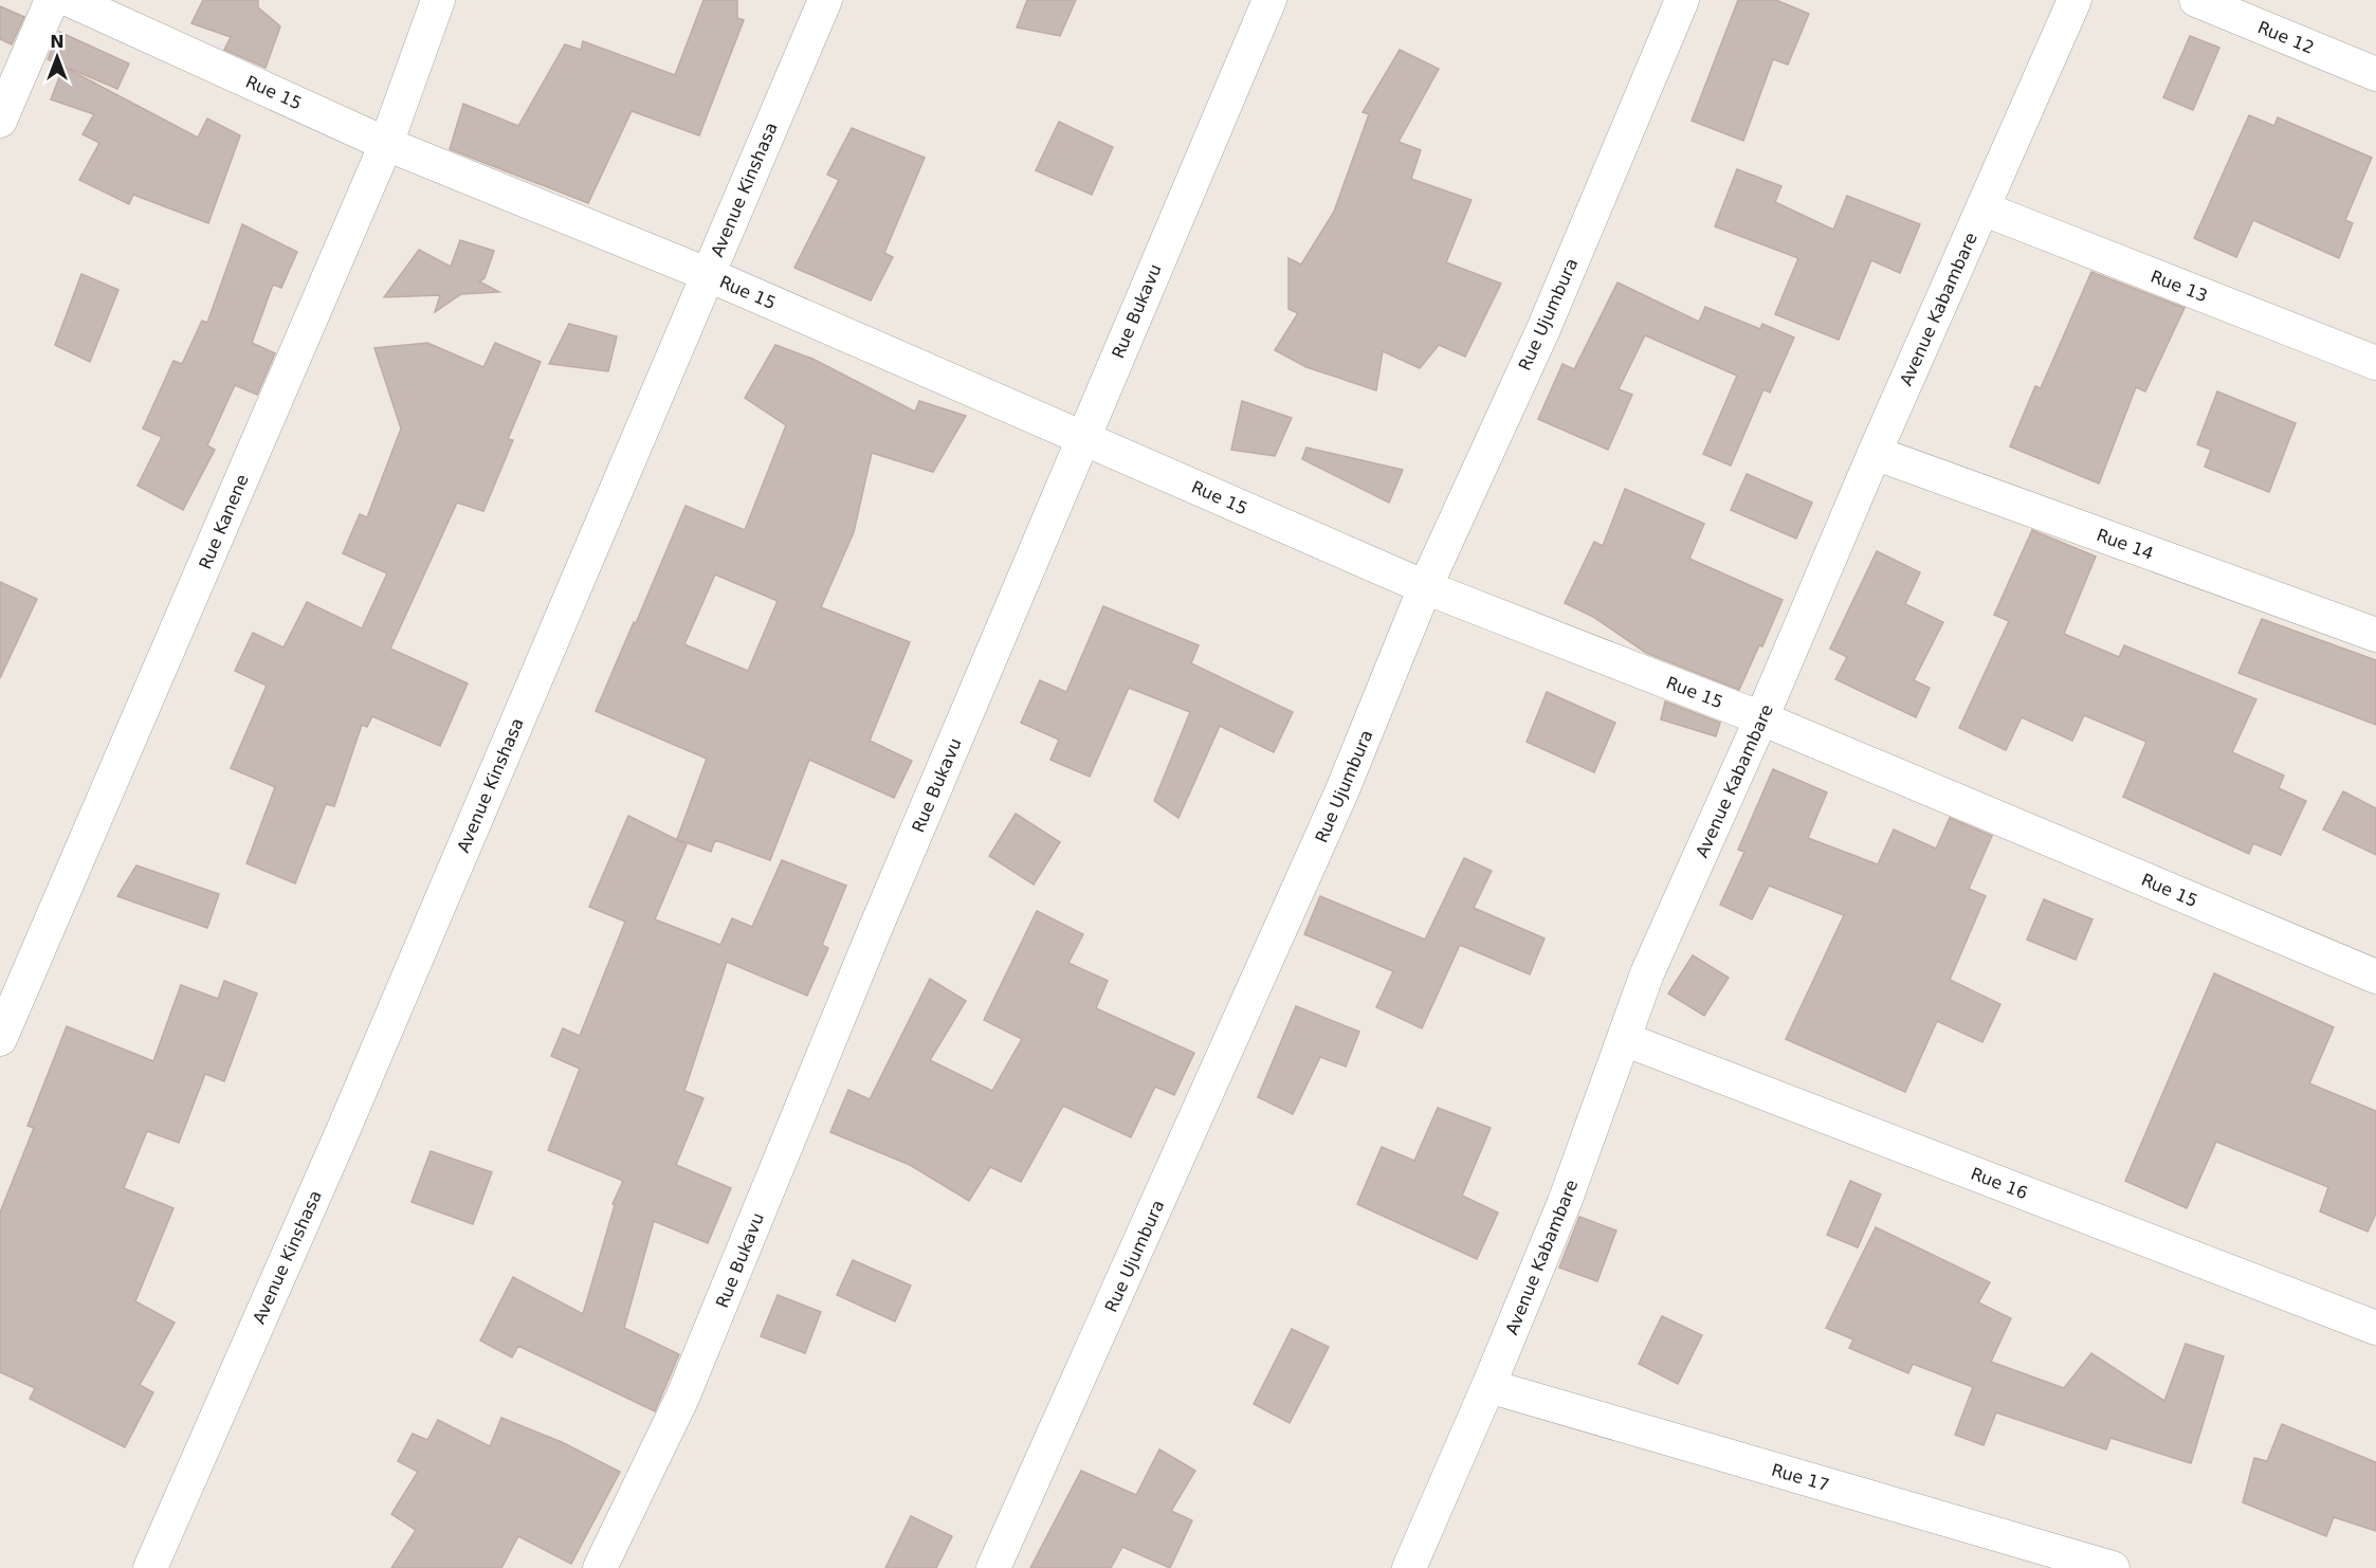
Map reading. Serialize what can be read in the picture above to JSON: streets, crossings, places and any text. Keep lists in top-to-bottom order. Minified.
{"streets":{"street":["Rue 12","Rue 15","Avenue Kinshasa","Rue 13","Avenue Kabambare","Rue Bukavu","Rue Ujumbura","Rue Kanene","Rue 14","Rue 16","Rue 17"]},"crossings":[["Rue 15","Avenue Kinshasa"],["Rue 15","Avenue Kabambare"],["Rue 15","Rue Bukavu"],["Rue 15","Rue Ujumbura"],["Rue 15","Rue Kanene"],["Rue 13","Avenue Kabambare"],["Avenue Kabambare","Rue 14"],["Avenue Kabambare","Rue 16"],["Avenue Kabambare","Rue 17"]],"north":"top"}
